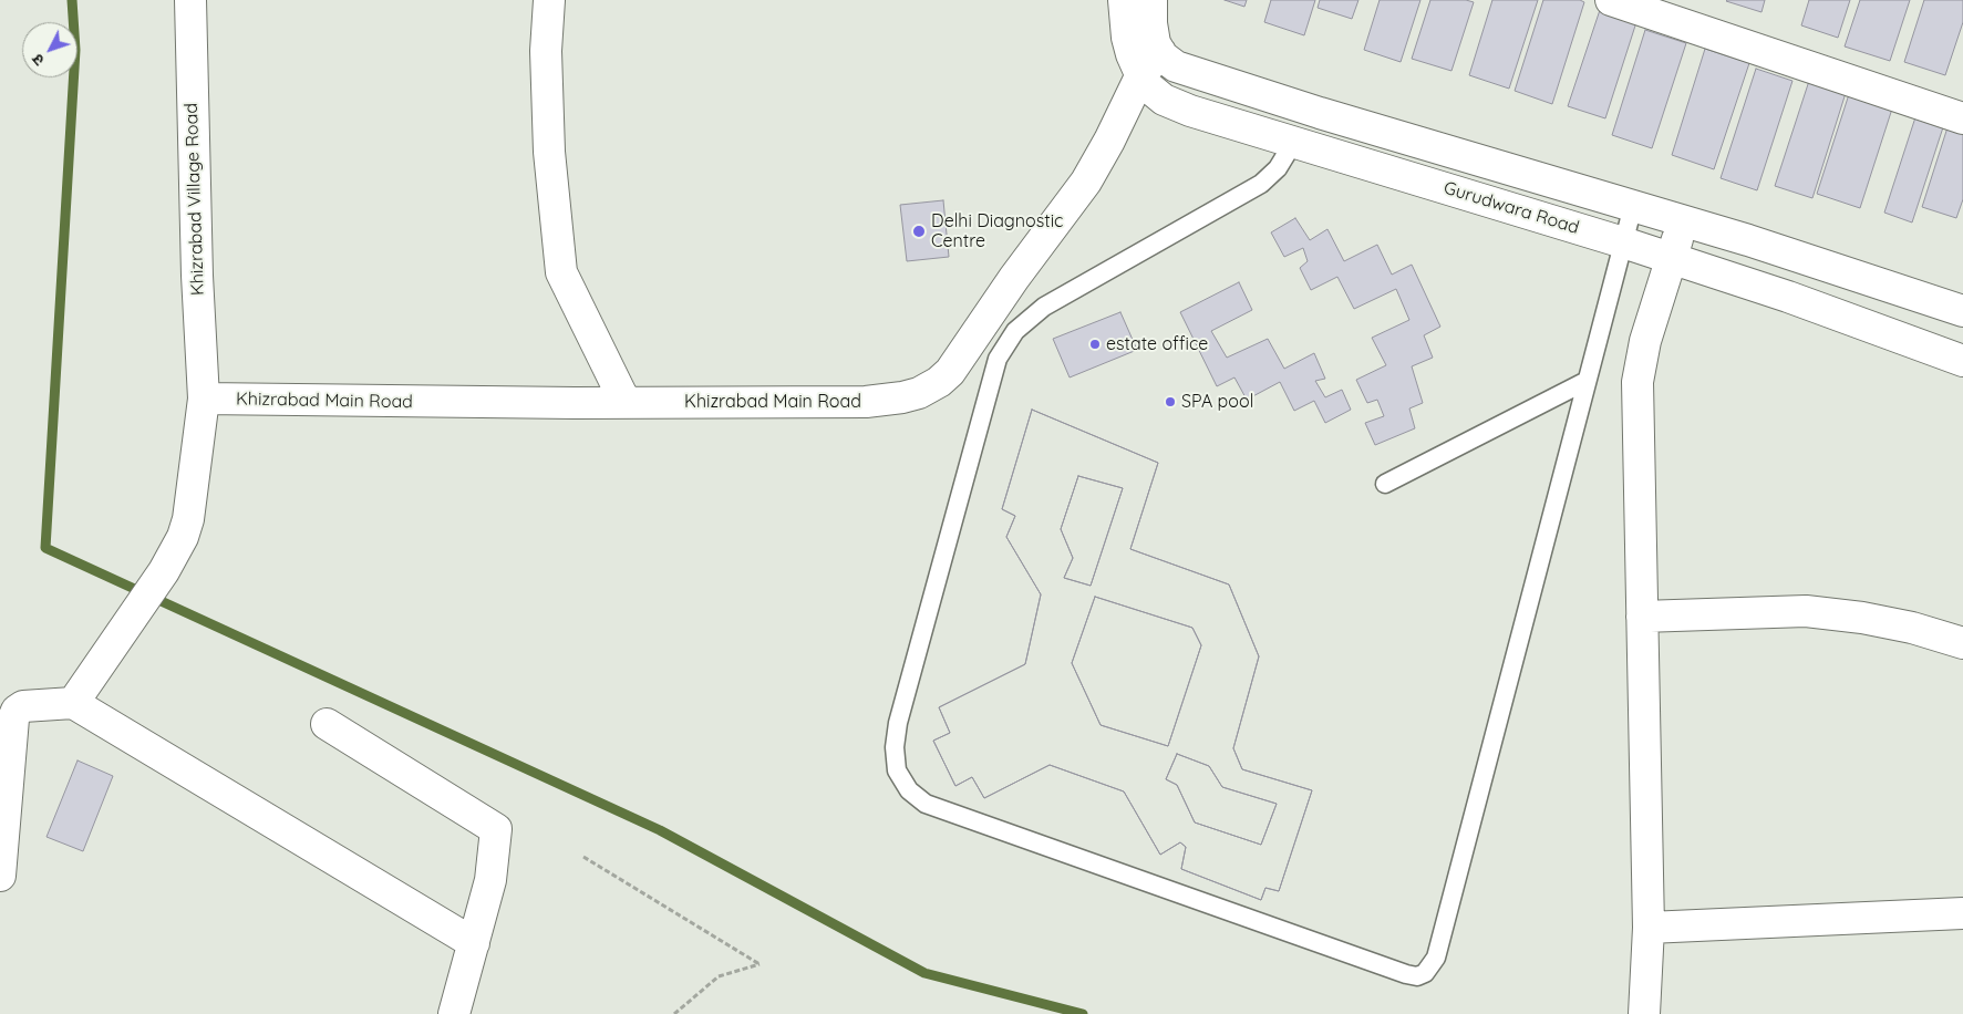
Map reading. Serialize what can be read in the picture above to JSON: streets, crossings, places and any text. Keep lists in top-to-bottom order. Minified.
{"streets":{"street":["Khizrabad Village Road","Gurudwara Road","Khizrabad Main Road"]},"crossings":[["Khizrabad Village Road","Khizrabad Main Road"],["Gurudwara Road","Khizrabad Main Road"]],"places":["Delhi Diagnostic Centre","estate office","SPA pool"],"north":"bottom left"}
